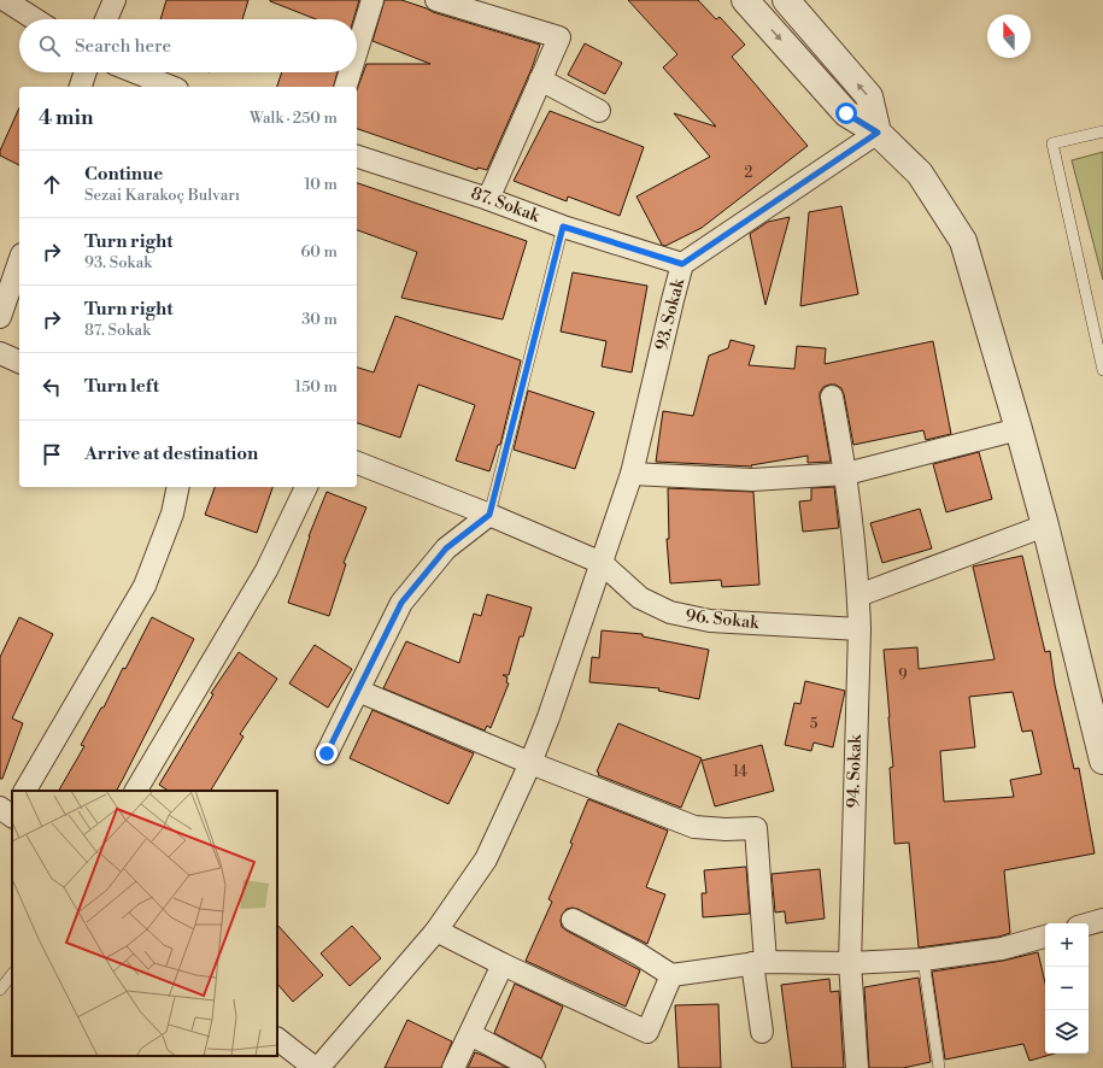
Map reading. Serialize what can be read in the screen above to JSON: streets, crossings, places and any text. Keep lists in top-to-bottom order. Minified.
{"streets":{"street":["87. Sokak","93. Sokak","96. Sokak","94. Sokak"]},"crossings":[["87. Sokak","93. Sokak"],["93. Sokak","96. Sokak"],["96. Sokak","94. Sokak"]],"house_numbers":["2","9","5","14"],"north":"top","page":{"search":"Search here","heading":["4 min","Walk · 250 m"],"list":[["Continue","Sezai Karakoç Bulvarı","10 m"],["Turn right","93. Sokak","60 m"],["Turn right","87. Sokak","30 m"],["Turn left","150 m"],"Arrive at destination"],"map_buttons":["+","−"]}}
